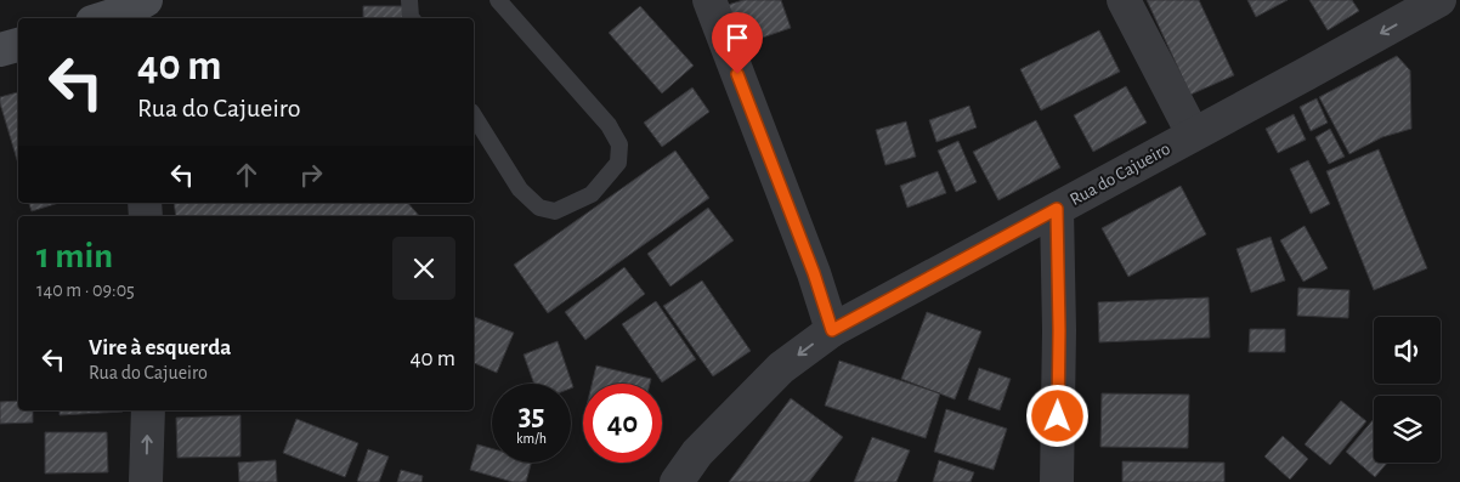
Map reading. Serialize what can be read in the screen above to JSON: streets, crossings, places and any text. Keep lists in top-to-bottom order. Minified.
{"streets":{"street":["Rua do Cajueiro"]},"one_way":["Rua do Cajueiro"],"page":{"turn":["40 m","Rua do Cajueiro"],"heading":["1 min","140 m · 09:05"],"list":[{"name":"Vire à esquerda","note":"Rua do Cajueiro","value":"40 m"}],"speed":"35 km/h","limit":"40"}}
